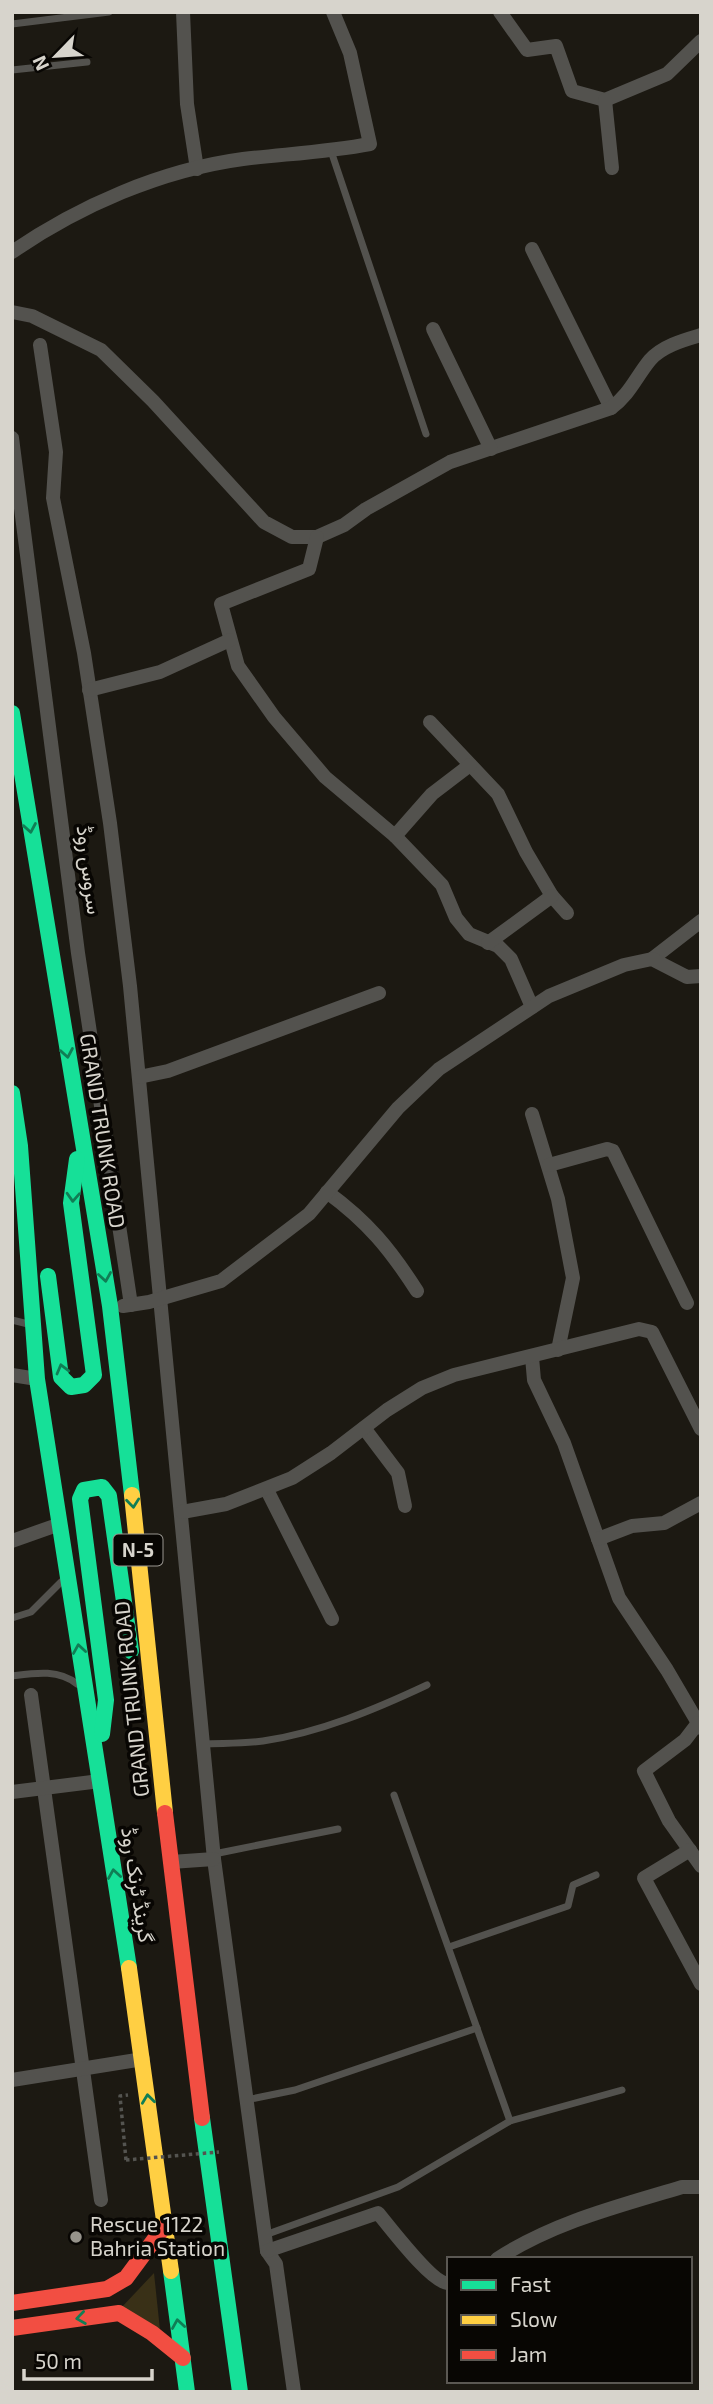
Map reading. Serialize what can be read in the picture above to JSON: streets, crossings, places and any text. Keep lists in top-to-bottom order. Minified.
{"streets":{"main road":["GRAND TRUNK ROAD","N-5","گرینڈ ٹرنک روڈ"],"street":["سروس روڈ"]},"one_way":["GRAND TRUNK ROAD","گرینڈ ٹرنک روڈ"],"places":["Rescue 1122 Bahria Station"],"legend":["Fast","Slow","Jam"],"scale_bar":"50 m","north":"bottom left"}
